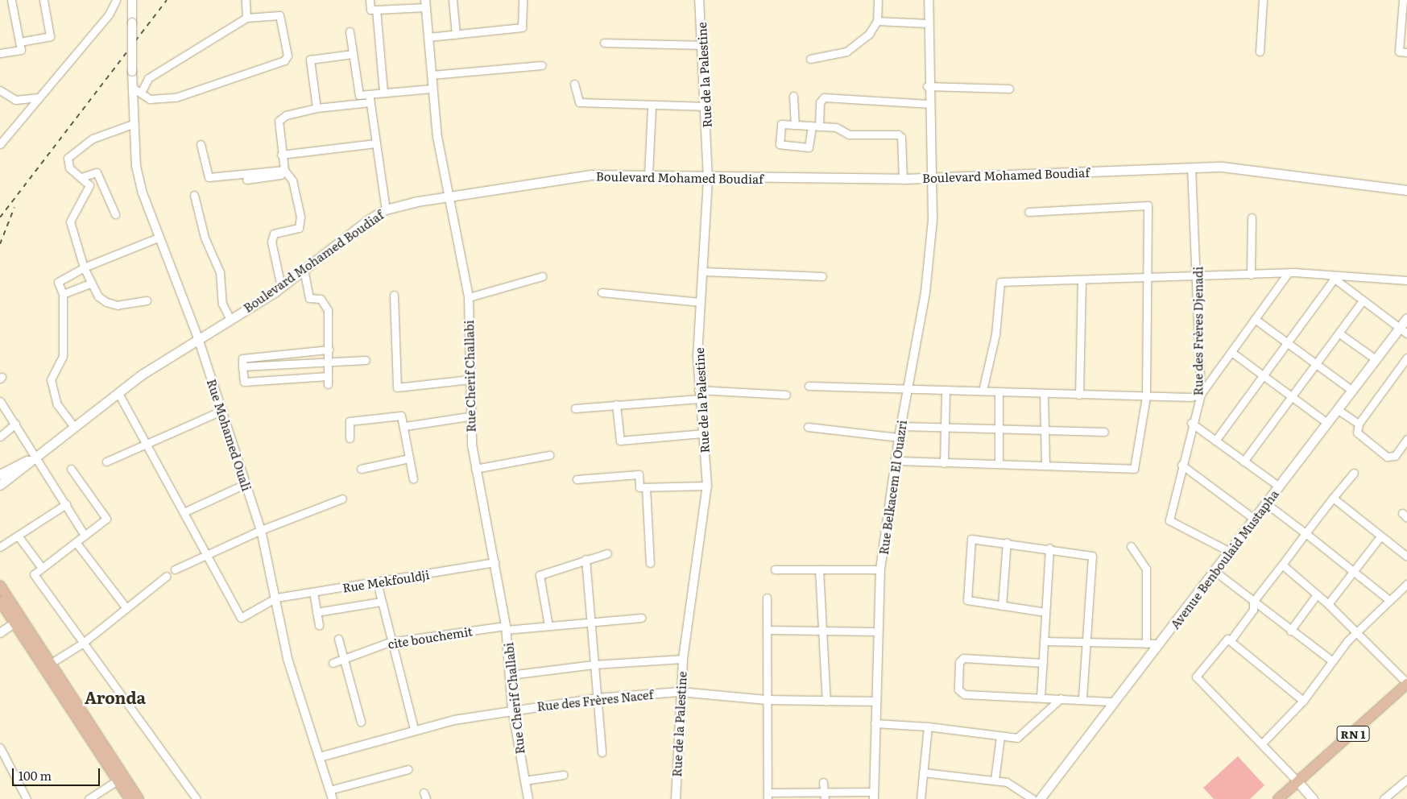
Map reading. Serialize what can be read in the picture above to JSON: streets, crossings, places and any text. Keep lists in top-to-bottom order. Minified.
{"streets":{"main road":["Boulevard Mohamed Boudiaf","Avenue Benboulaid Mustapha","RN 1"],"street":["Rue de la Palestine","Rue des Frères Djenadi","Rue Cherif Challabi","Rue Mohamed Ouali","Rue Belkacem El Ouazri","Rue Mekfouldji","cite bouchemit","Rue des Frères Nacef"]},"crossings":[["Rue de la Palestine","Boulevard Mohamed Boudiaf"],["Rue de la Palestine","Rue des Frères Nacef"],["Boulevard Mohamed Boudiaf","Rue des Frères Djenadi"],["Boulevard Mohamed Boudiaf","Rue Cherif Challabi"],["Boulevard Mohamed Boudiaf","Rue Mohamed Ouali"],["Boulevard Mohamed Boudiaf","Rue Belkacem El Ouazri"],["Rue des Frères Djenadi","Avenue Benboulaid Mustapha"],["Rue Cherif Challabi","Rue Mekfouldji"],["Rue Cherif Challabi","cite bouchemit"],["Rue Cherif Challabi","Rue des Frères Nacef"],["Rue Mohamed Ouali","Rue Mekfouldji"],["Rue Mohamed Ouali","Rue des Frères Nacef"],["Rue Belkacem El Ouazri","Rue des Frères Nacef"]],"districts":["Aronda"],"scale_bar":"100 m"}
